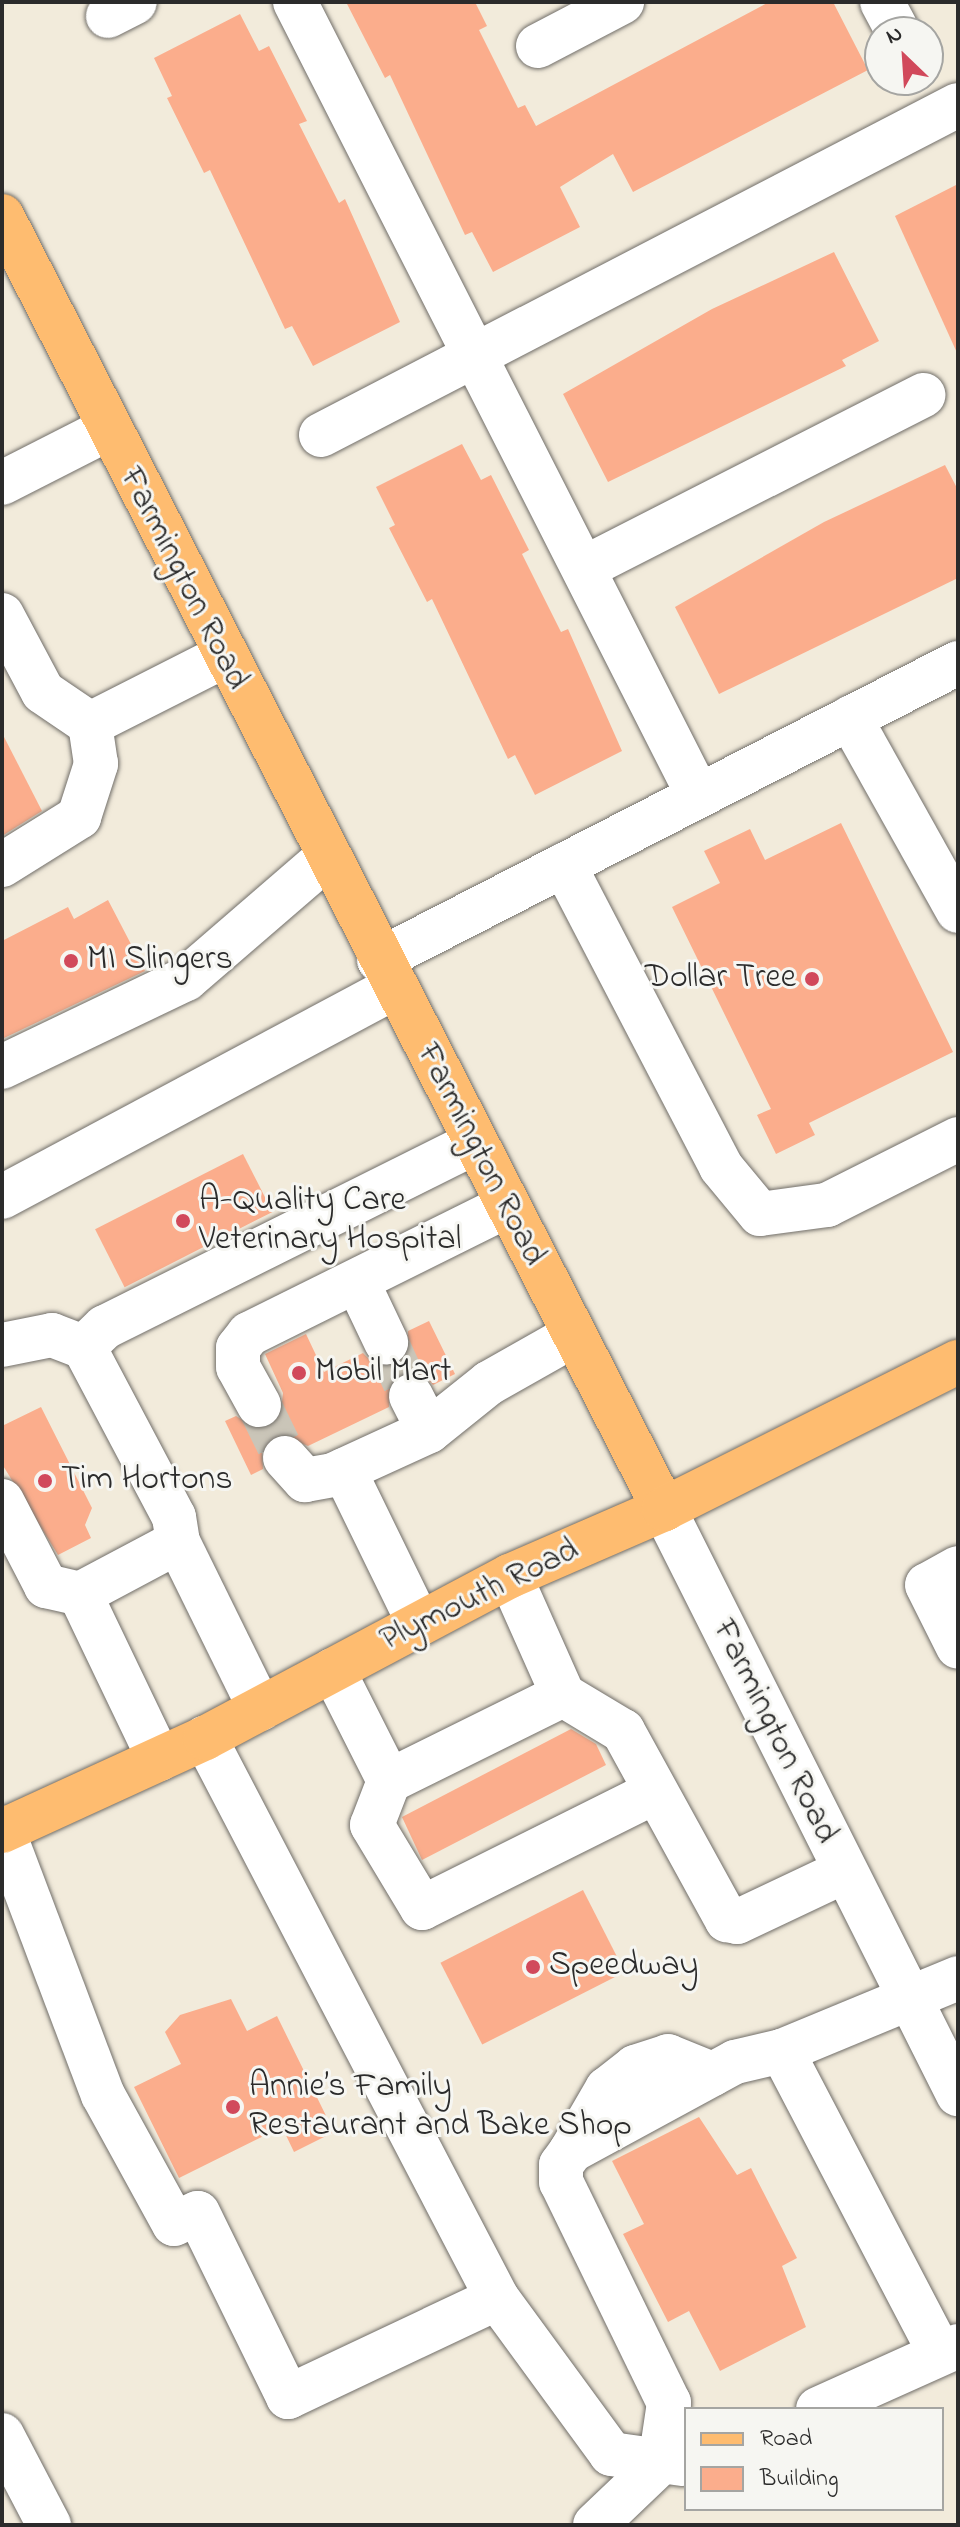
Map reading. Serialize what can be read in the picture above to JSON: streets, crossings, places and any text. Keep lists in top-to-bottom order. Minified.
{"streets":{"main road":["Farmington Road","Plymouth Road"]},"crossings":[["Farmington Road","Plymouth Road"]],"places":["MI Slingers","Dollar Tree","A-Quality Care Veterinary Hospital","Mobil Mart","Tim Hortons","Speedway","Annie’s Family Restaurant and Bake Shop"],"legend":["Road","Building"],"north":"top left"}
